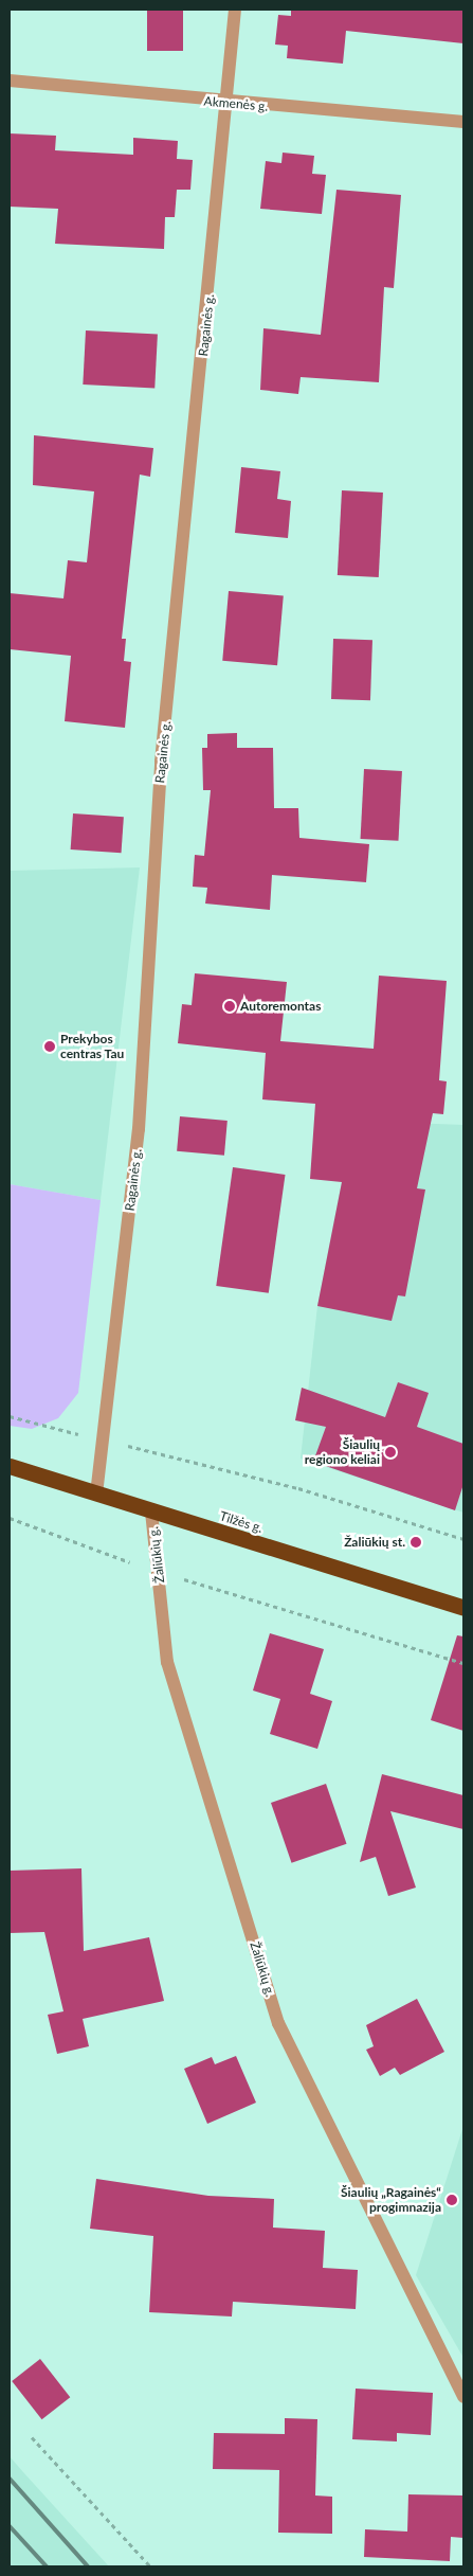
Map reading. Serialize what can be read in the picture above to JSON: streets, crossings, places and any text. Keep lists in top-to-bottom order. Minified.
{"streets":{"highway":["Tilžės g."],"street":["Akmenės g.","Ragainės g.","Žaliūkių g."]},"crossings":[["Akmenės g.","Ragainės g."],["Ragainės g.","Tilžės g."],["Tilžės g.","Žaliūkių g."]],"places":["Autoremontas","Prekybos centras Tau","Šiaulių regiono keliai","Žaliūkių st.","Šiaulių „Ragainės“ progimnazija"]}
